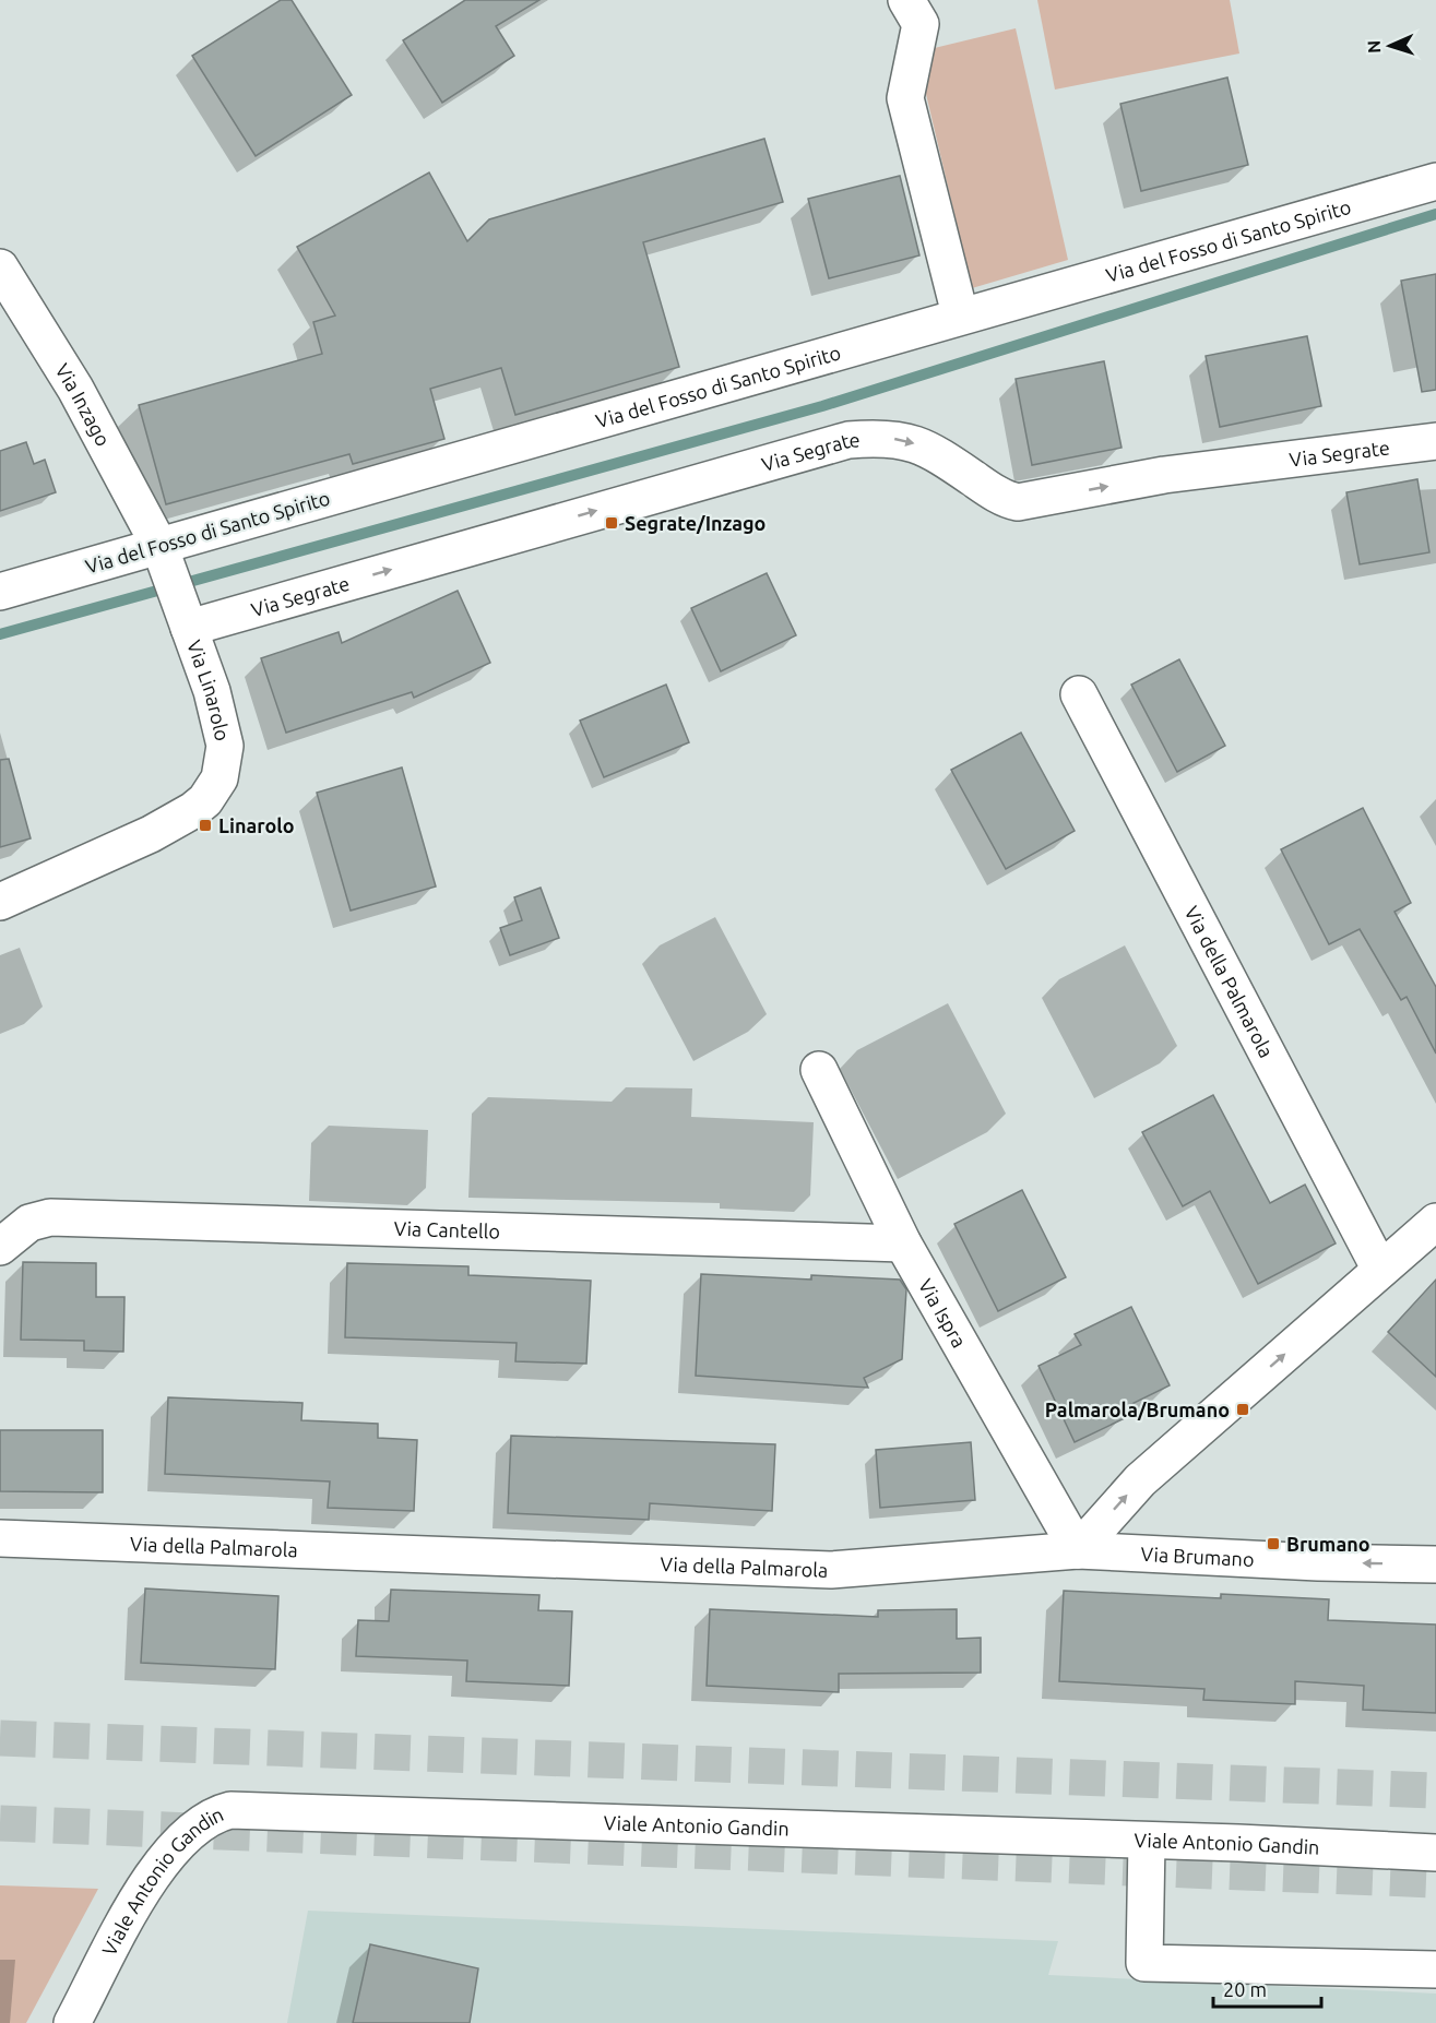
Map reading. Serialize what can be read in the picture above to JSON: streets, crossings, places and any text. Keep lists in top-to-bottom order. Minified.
{"streets":{"street":["Via del Fosso di Santo Spirito","Via Inzago","Via Segrate","Via Linarolo","Via della Palmarola","Via Cantello","Via Ispra","Via Brumano","Viale Antonio Gandin"]},"crossings":[["Via del Fosso di Santo Spirito","Via Inzago"],["Via del Fosso di Santo Spirito","Via Linarolo"],["Via Inzago","Via Linarolo"],["Via Segrate","Via Linarolo"],["Via della Palmarola","Via Ispra"],["Via della Palmarola","Via Brumano"],["Via Cantello","Via Ispra"],["Via Ispra","Via Brumano"]],"one_way":["Via Segrate","Via Brumano"],"places":{"transit":["Segrate/Inzago","Linarolo","Palmarola/Brumano","Brumano"]},"scale_bar":"20 m","north":"left"}
